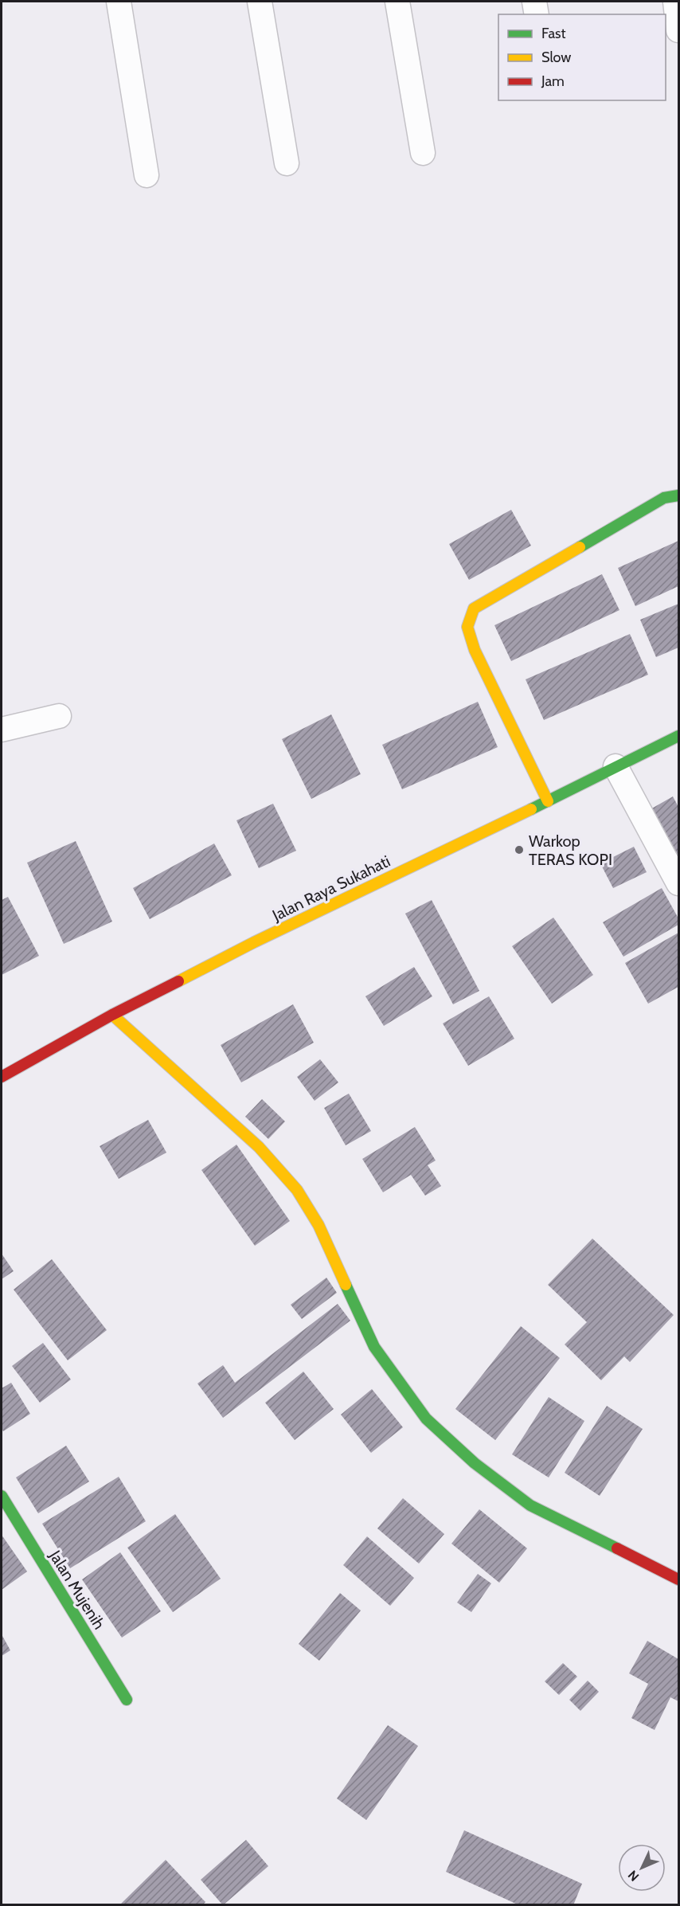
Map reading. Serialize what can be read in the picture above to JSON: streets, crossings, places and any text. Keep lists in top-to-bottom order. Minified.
{"streets":{"street":["Jalan Raya Sukahati","Jalan Mujenih"]},"places":["Warkop TERAS KOPI"],"legend":["Fast","Slow","Jam"],"north":"bottom left"}
